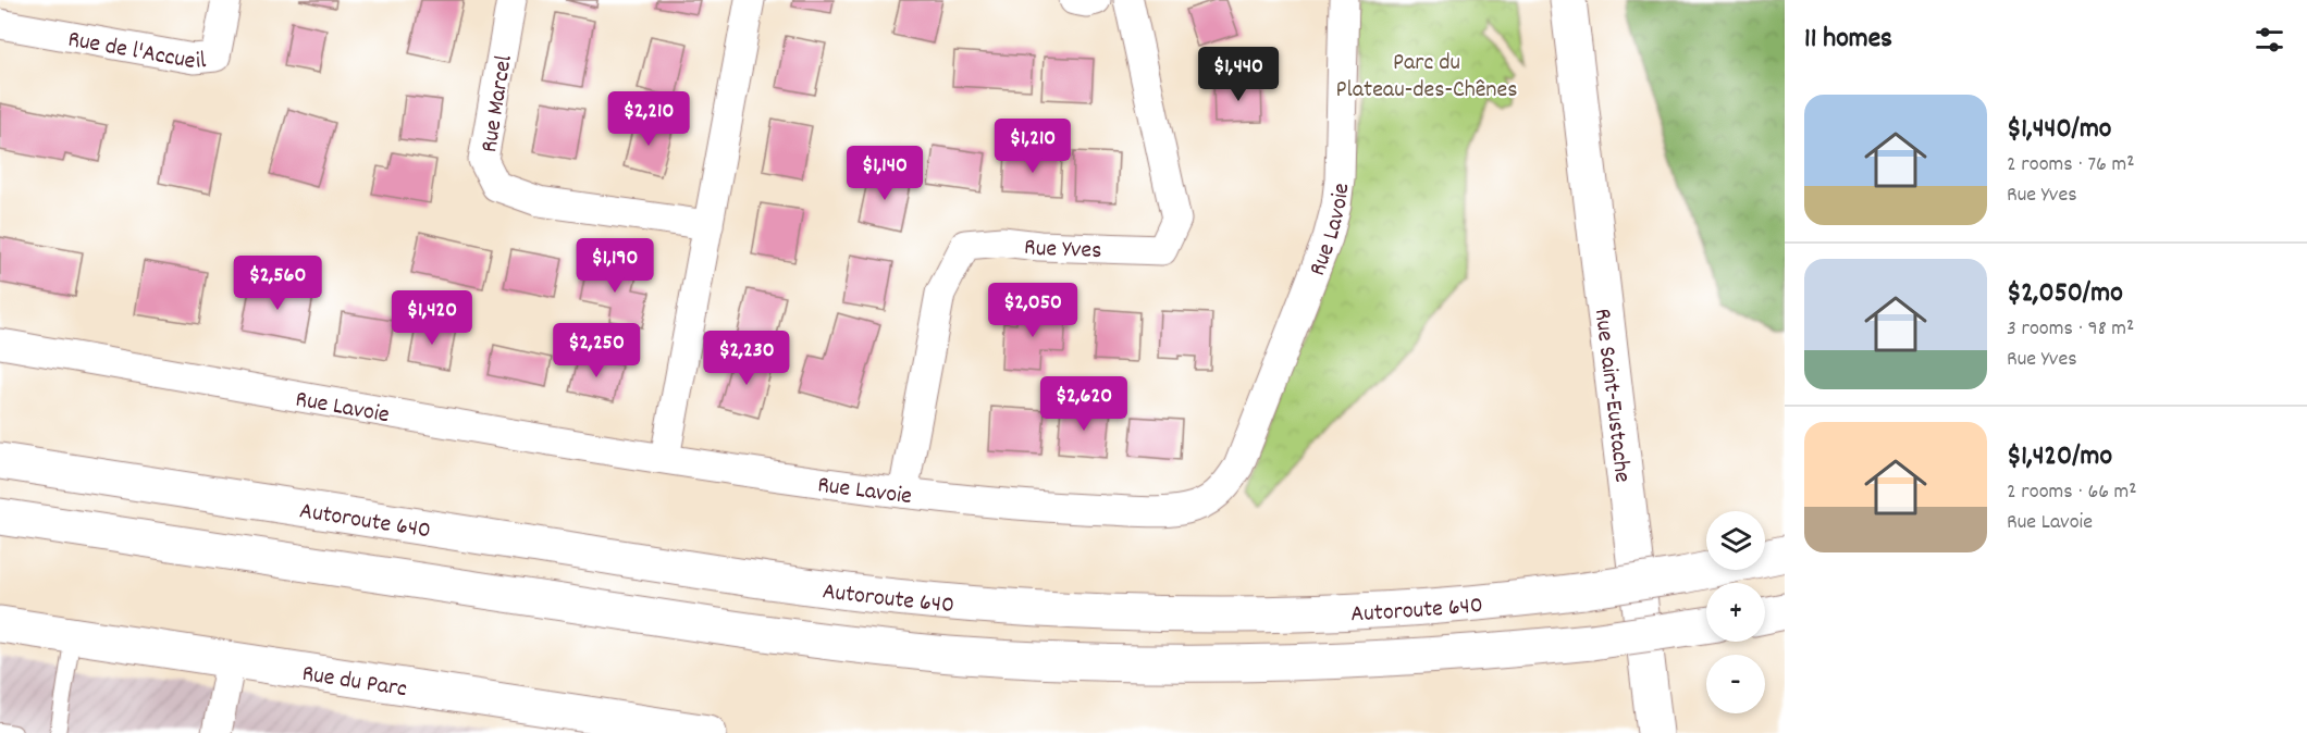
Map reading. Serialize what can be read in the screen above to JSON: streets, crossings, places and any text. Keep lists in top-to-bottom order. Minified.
{"streets":{"main road":["Rue Saint-Eustache","Autoroute 640","Rue du Parc"],"street":["Rue de l'Accueil","Rue Marcel","Rue Lavoie","Rue Yves"]},"crossings":[["Rue Lavoie","Rue Yves"]],"parks":["Parc du Plateau-des-Chênes"],"page":{"heading":"11 homes","price":["$1,440","$2,210","$1,210","$1,140","$1,190","$2,560","$2,050","$1,420","$2,250","$2,230","$2,620"],"list":[{"name":"$1,440/mo","note":"2 rooms · 76 m² · Rue Yves"},{"name":"$2,050/mo","note":"3 rooms · 98 m² · Rue Yves"},{"name":"$1,420/mo","note":"2 rooms · 66 m² · Rue Lavoie"}],"map_buttons":["+","−"]}}
